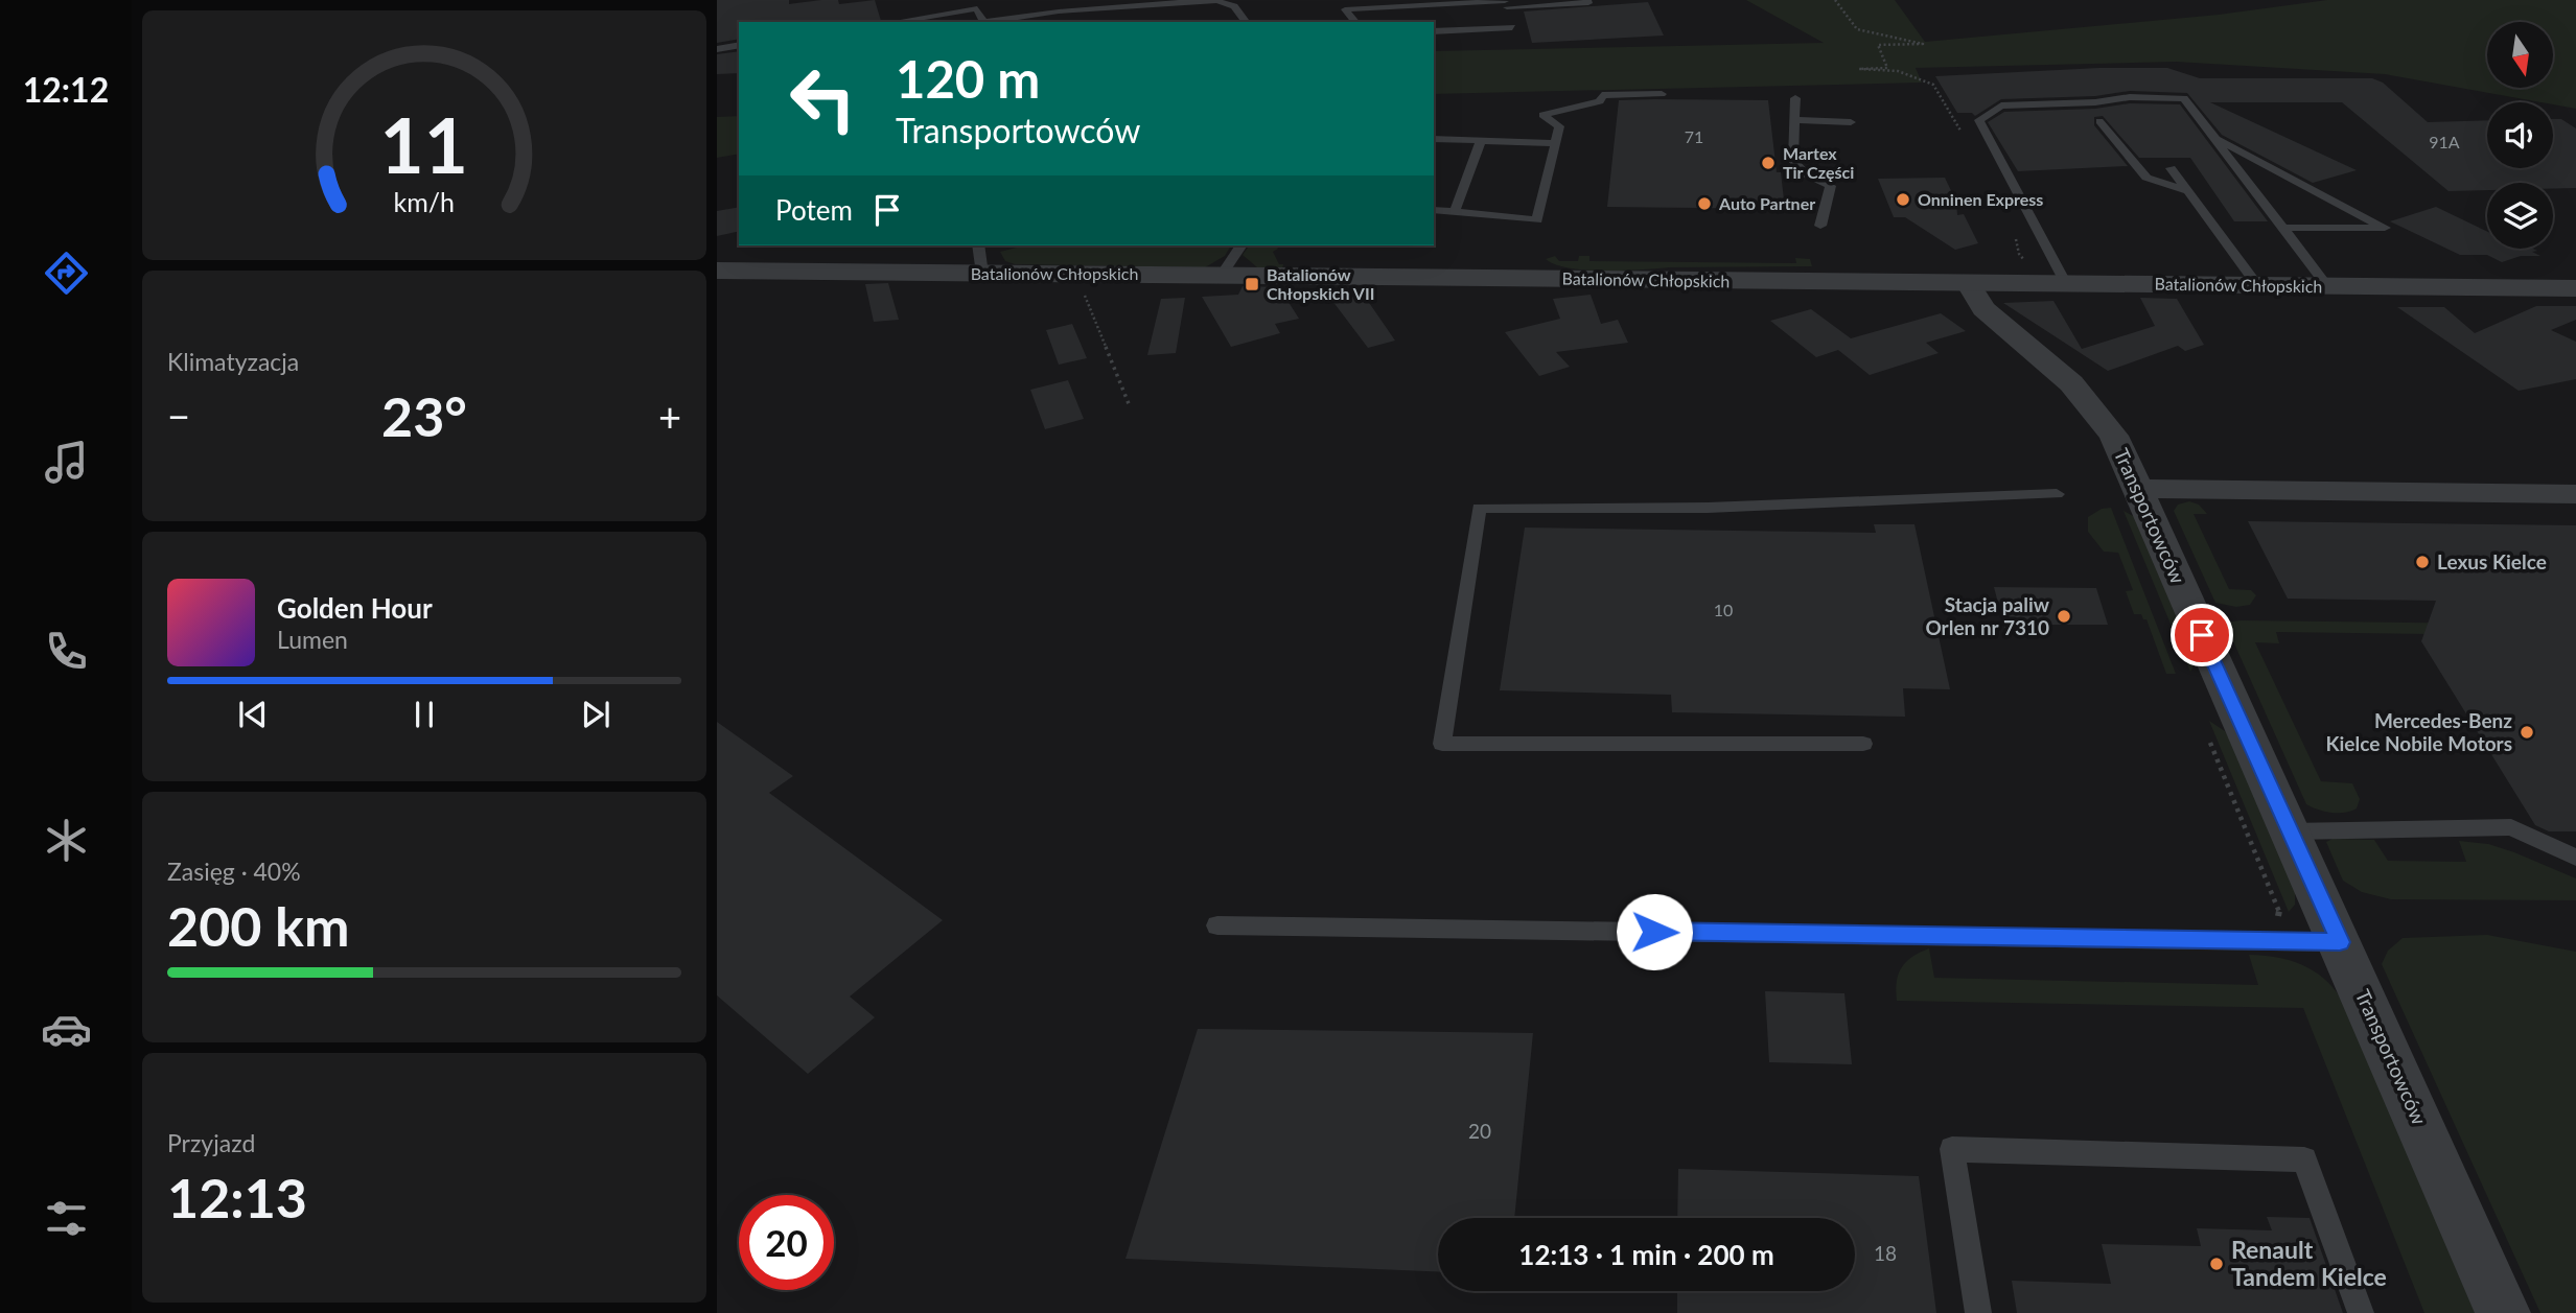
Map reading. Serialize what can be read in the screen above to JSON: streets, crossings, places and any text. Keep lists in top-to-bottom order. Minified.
{"streets":{"street":["Batalionów Chłopskich","Transportowców"]},"crossings":[["Batalionów Chłopskich","Transportowców"]],"places":{"other":["Martex Tir Części","Onninen Express","Auto Partner","Lexus Kielce","Stacja paliw Orlen nr 7310","Mercedes-Benz Kielce Nobile Motors","Renault Tandem Kielce"],"transit":["Batalionów Chłopskich VII"]},"house_numbers":["71","91A","10","20","18"],"north":"bottom","page":{"tabs":"12:12","turn":["120 m","Transportowców"],"then":"Potem","tile":["Klimatyzacja",["Zasięg · 40%","200 km"],["Przyjazd","12:13"]],"heat":["−","23°","+"],"song":["Golden Hour","Lumen"],"limit":"20","trip":"12:13 · 1 min · 200 m","gauge":["11","km/h"]}}
